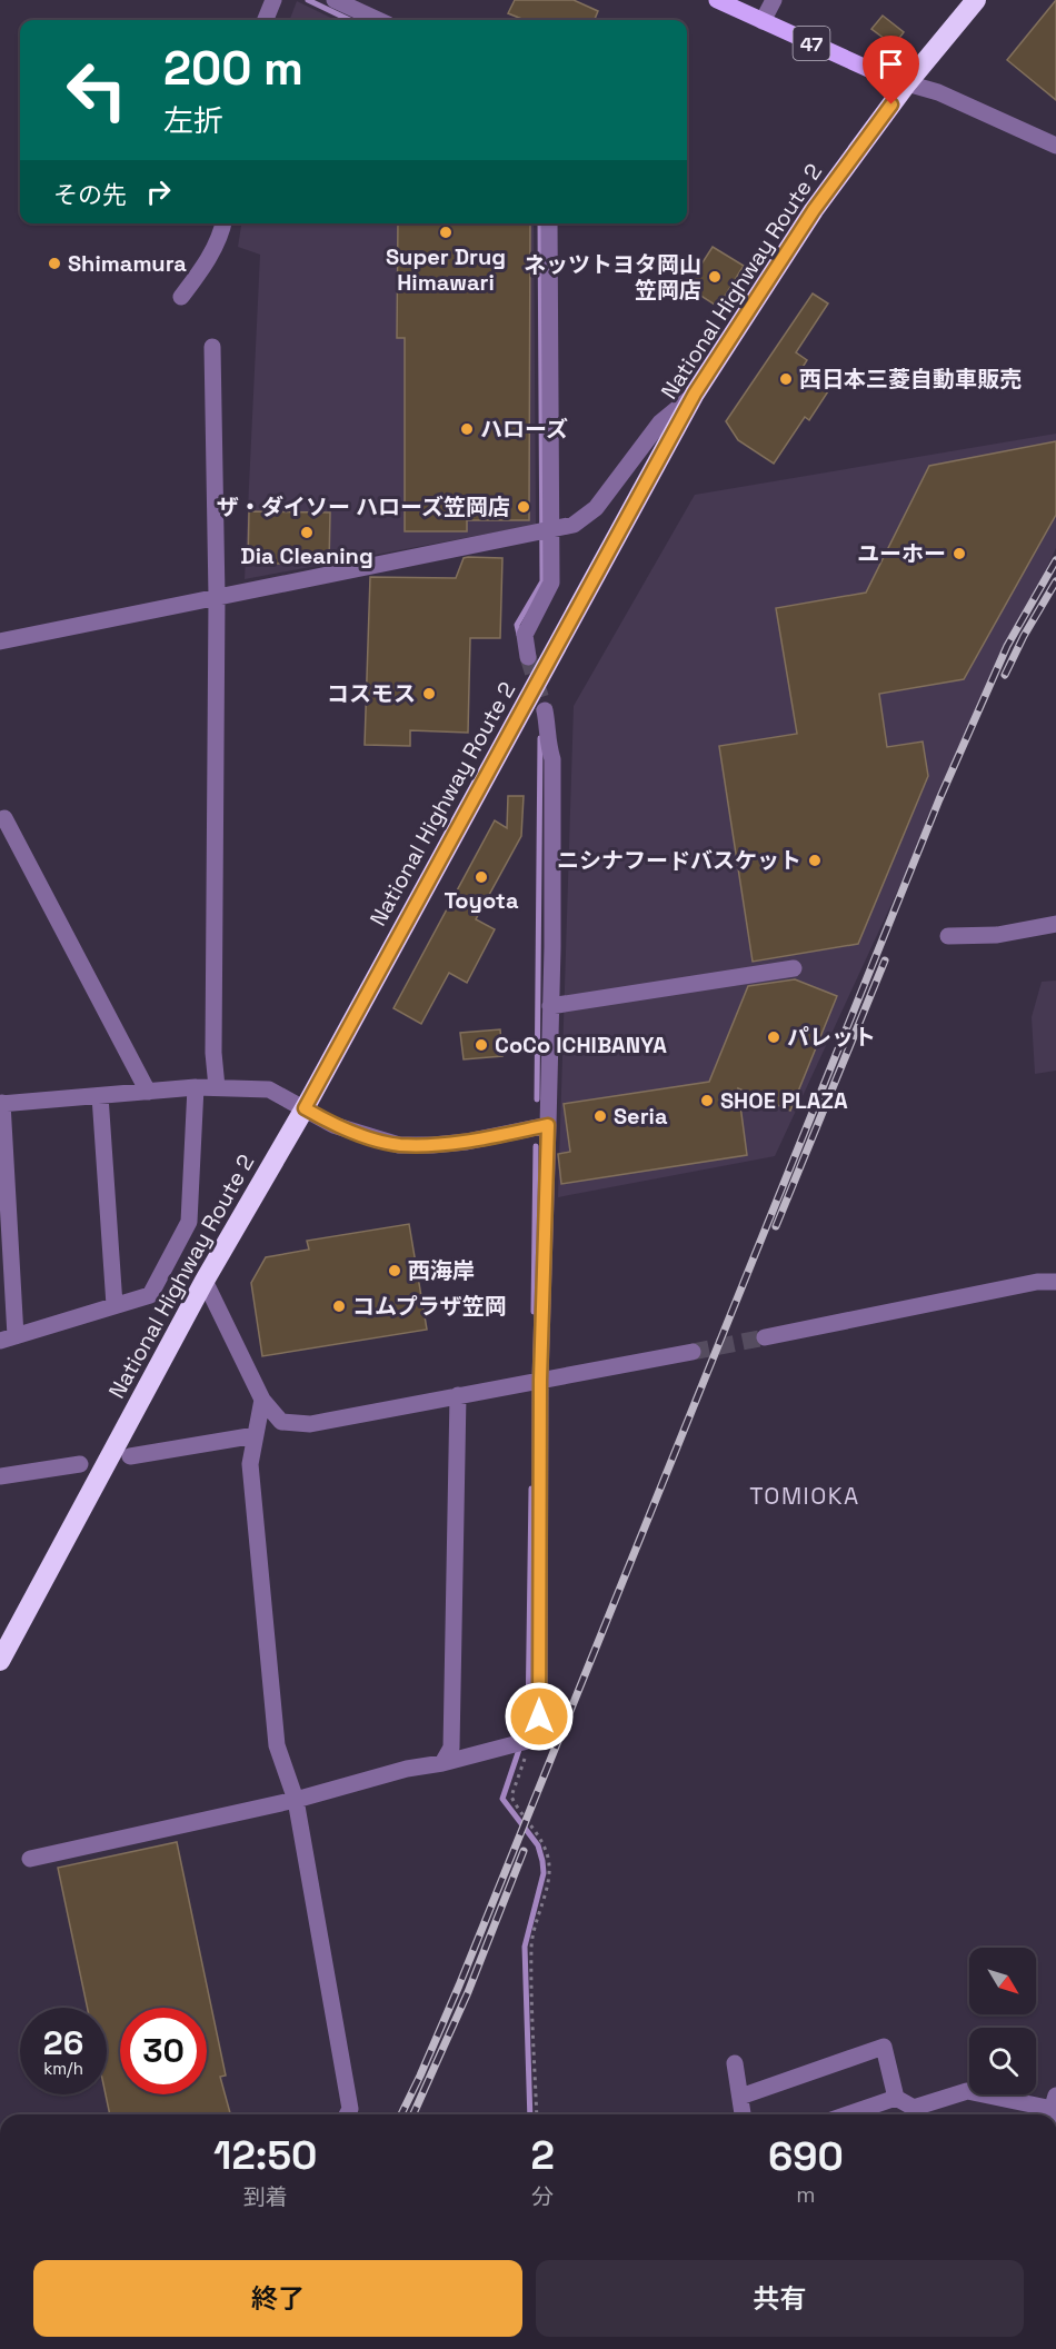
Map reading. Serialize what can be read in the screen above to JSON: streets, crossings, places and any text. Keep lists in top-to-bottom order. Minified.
{"streets":{"highway":["National Highway Route 2"],"main road":["47"]},"crossings":[["47","National Highway Route 2"]],"districts":["TOMIOKA"],"places":["Super Drug Himawari","Shimamura","ネッツトヨタ岡山 笠岡店","西日本三菱自動車販売","ハローズ","ザ・ダイソー ハローズ笠岡店","Dia Cleaning","ユーホー","コスモス","ニシナフードバスケット","Toyota","パレット","CoCo ICHIBANYA","SHOE PLAZA","Seria","西海岸","コムプラザ笠岡"],"north":"bottom right","page":{"turn":["200 m","左折"],"then":"その先","speed":"26 km/h","limit":"30","eta":["12:50","到着","2","分","690","m"],"buttons":["終了","共有"]}}
